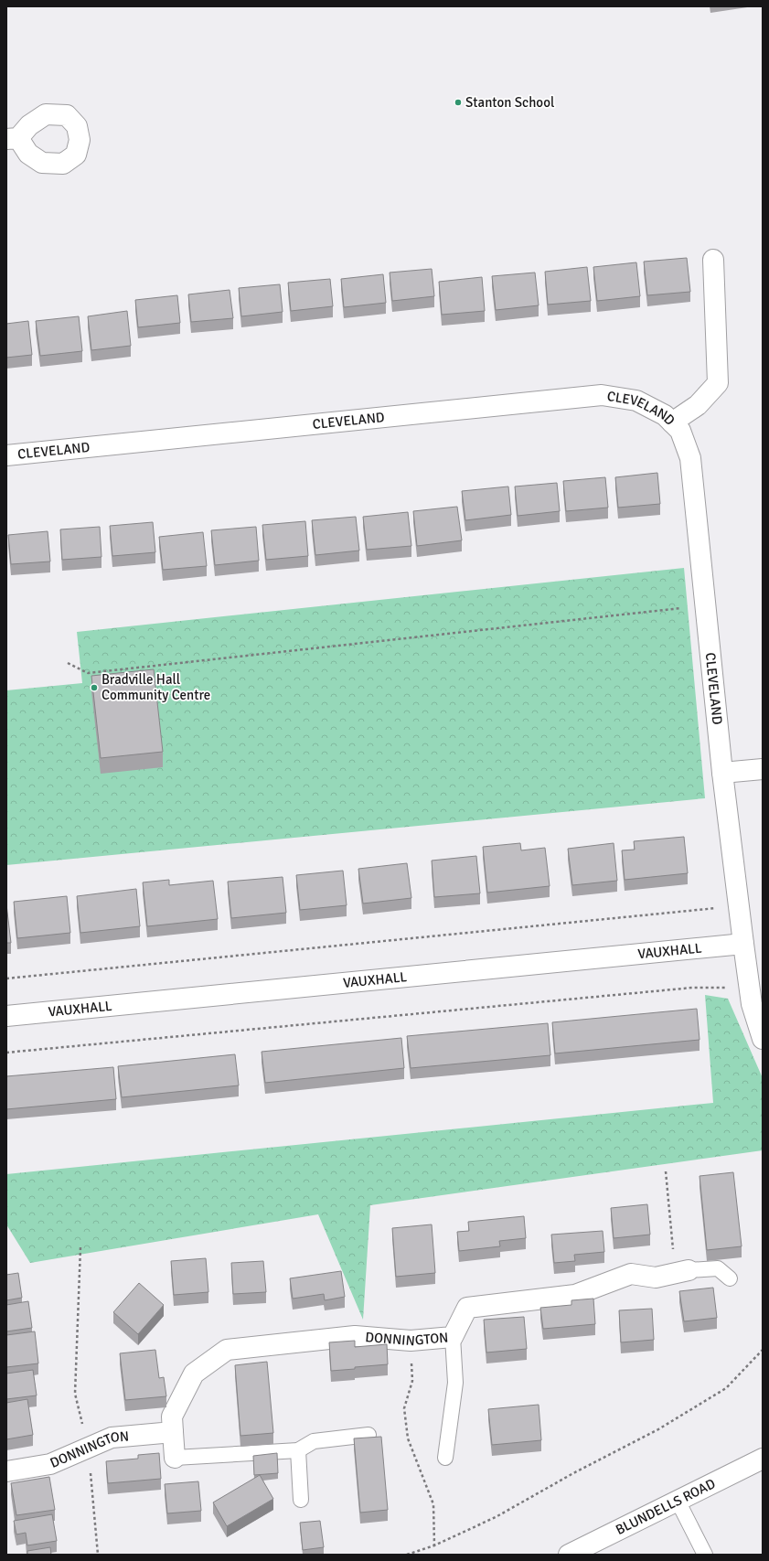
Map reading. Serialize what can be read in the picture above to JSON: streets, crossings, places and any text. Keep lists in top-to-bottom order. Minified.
{"streets":{"street":["CLEVELAND","VAUXHALL","DONNINGTON","BLUNDELLS ROAD"]},"crossings":[["CLEVELAND","VAUXHALL"]],"places":["Stanton School","Bradville Hall Community Centre"]}
